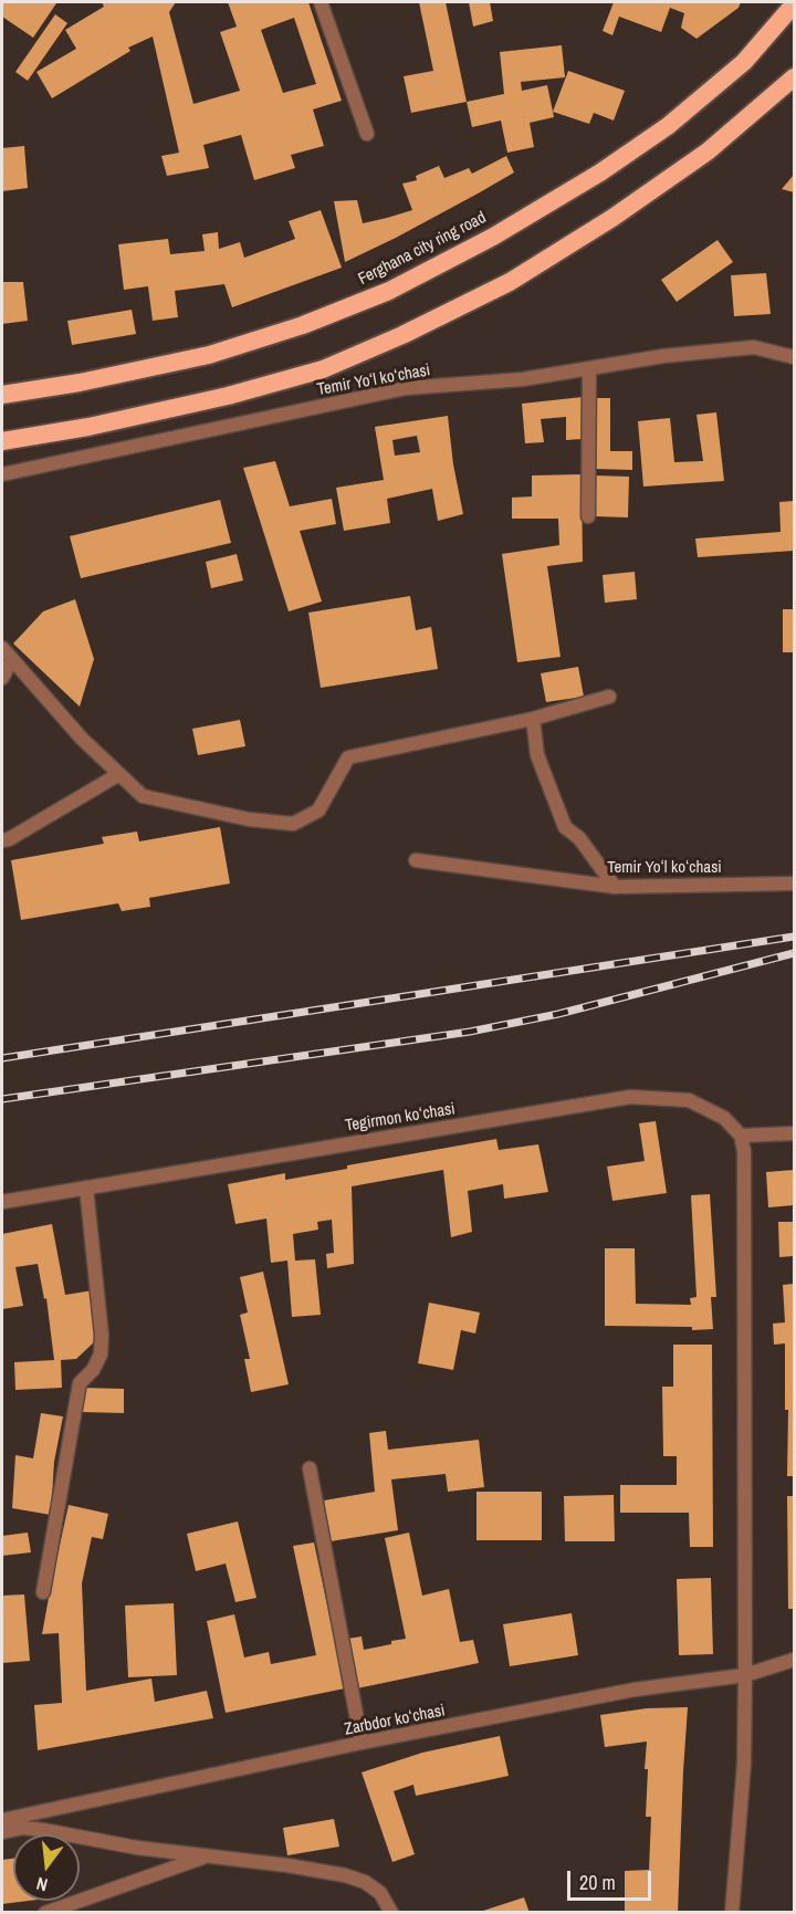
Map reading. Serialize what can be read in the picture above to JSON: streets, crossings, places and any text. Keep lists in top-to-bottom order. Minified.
{"streets":{"highway":["Ferghana city ring road"],"street":["Temir Yoʻl koʻchasi","Tegirmon koʻchasi","Zarbdor koʻchasi"]},"scale_bar":"20 m","north":"bottom"}
